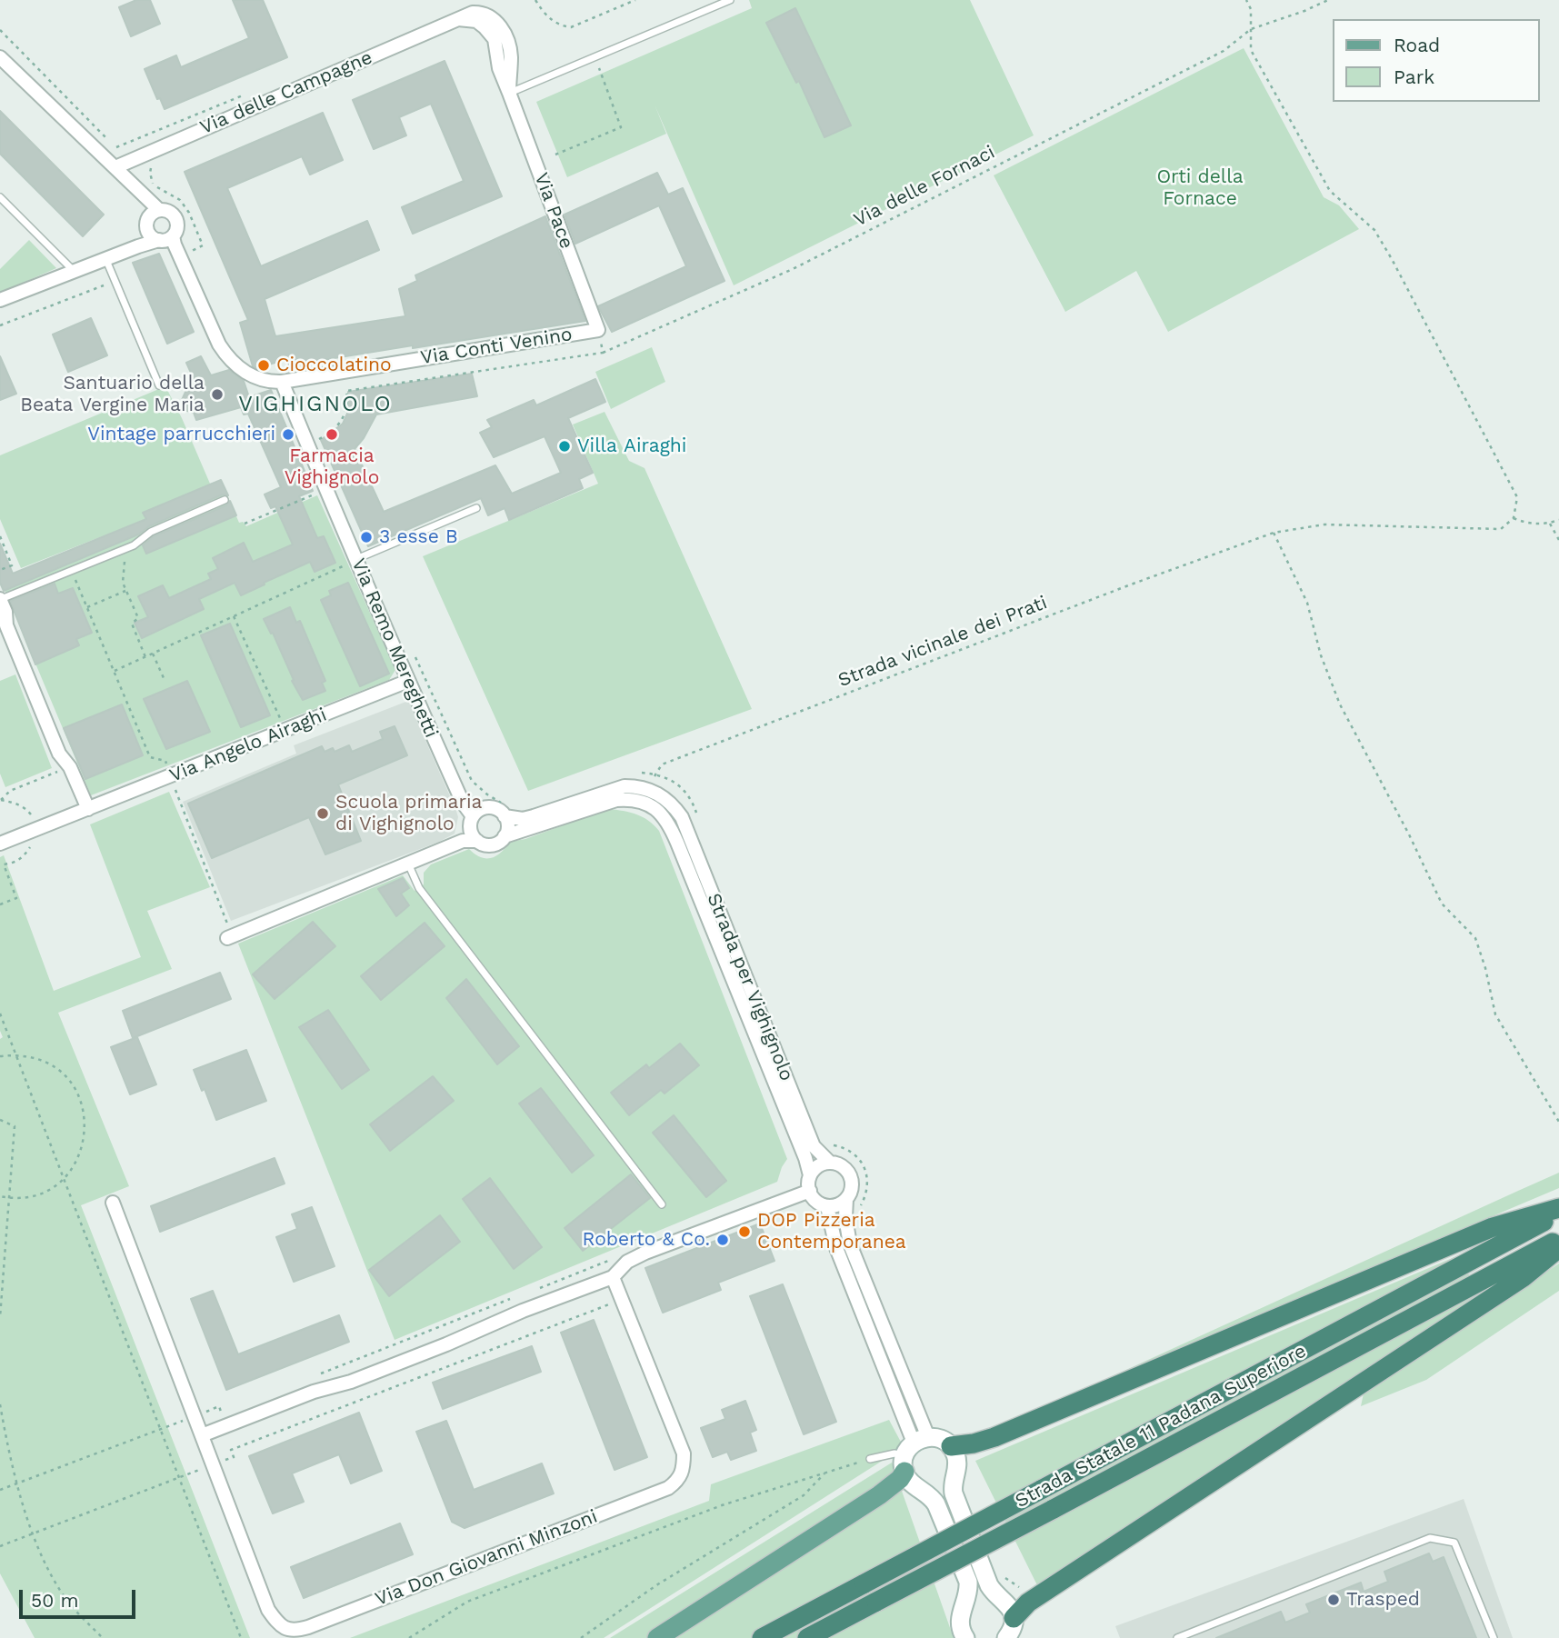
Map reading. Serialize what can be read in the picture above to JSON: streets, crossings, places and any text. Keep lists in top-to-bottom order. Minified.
{"streets":{"highway":["Strada Statale 11 Padana Superiore"],"street":["Via delle Campagne","Via Pace","Via Conti Venino","Via Remo Mereghetti","Via Angelo Airaghi","Strada per Vighignolo","Via Don Giovanni Minzoni"],"path":["Via delle Fornaci","Strada vicinale dei Prati"]},"crossings":[["Via delle Campagne","Via Pace"],["Via Pace","Via Conti Venino"],["Via Conti Venino","Via Remo Mereghetti"],["Strada vicinale dei Prati","Strada per Vighignolo"],["Via Remo Mereghetti","Via Angelo Airaghi"],["Via Remo Mereghetti","Strada per Vighignolo"]],"districts":["VIGHIGNOLO"],"parks":["Orti della Fornace"],"places":["Cioccolatino","Santuario della Beata Vergine Maria","Vintage parrucchieri","Farmacia Vighignolo","Villa Airaghi","3 esse B","Scuola primaria di Vighignolo","DOP Pizzeria Contemporanea","Roberto & Co.","Trasped"],"legend":["Road","Park"],"scale_bar":"50 m"}
